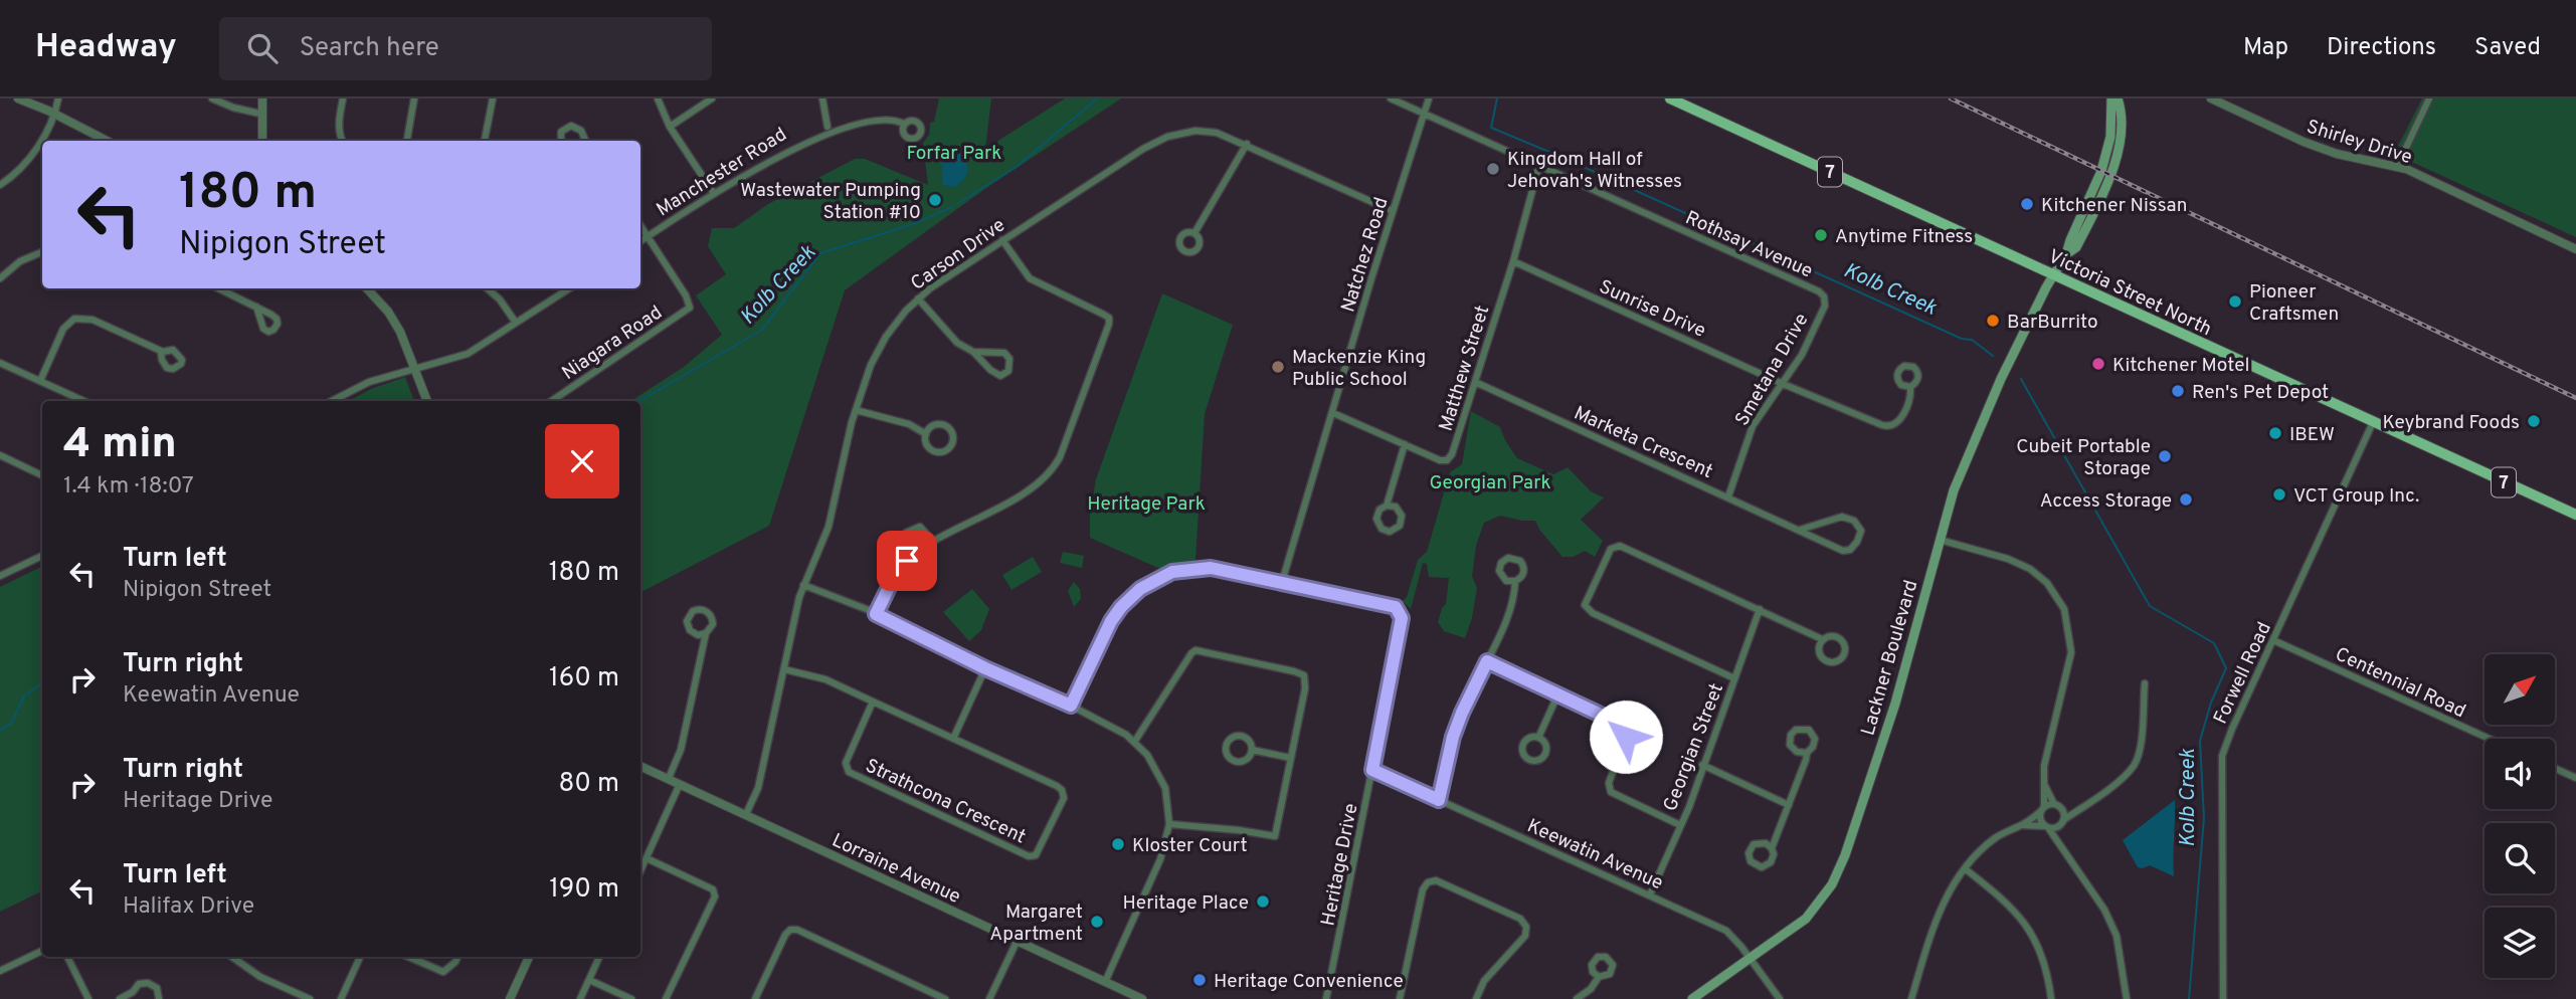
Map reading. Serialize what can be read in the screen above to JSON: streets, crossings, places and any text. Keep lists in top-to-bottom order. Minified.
{"streets":{"main road":["7","Victoria Street North","Lackner Boulevard"],"street":["Shirley Drive","Manchester Road","Rothsay Avenue","Carson Drive","Natchez Road","Sunrise Drive","Niagara Road","Matthew Street","Smetana Drive","Marketa Crescent","Forwell Road","Centennial Road","Georgian Street","Strathcona Crescent","Keewatin Avenue","Heritage Drive","Lorraine Avenue"]},"crossings":[["Manchester Road","Niagara Road"],["Rothsay Avenue","Natchez Road"],["Rothsay Avenue","Matthew Street"],["Rothsay Avenue","Smetana Drive"],["Carson Drive","Natchez Road"],["Carson Drive","Strathcona Crescent"],["Carson Drive","Lorraine Avenue"],["Natchez Road","Matthew Street"],["Natchez Road","Heritage Drive"],["Victoria Street North","Lackner Boulevard"],["Victoria Street North","Forwell Road"],["Sunrise Drive","Matthew Street"],["Sunrise Drive","Smetana Drive"],["Matthew Street","Marketa Crescent"],["Smetana Drive","Marketa Crescent"],["Lackner Boulevard","Keewatin Avenue"],["Forwell Road","Centennial Road"],["Georgian Street","Keewatin Avenue"],["Keewatin Avenue","Heritage Drive"]],"water":["Kolb Creek"],"parks":["Forfar Park","Georgian Park","Heritage Park"],"places":["Kingdom Hall of Jehovah's Witnesses","Wastewater Pumping Station #10","Kitchener Nissan","Anytime Fitness","Pioneer Craftsmen","BarBurrito","Kitchener Motel","Mackenzie King Public School","Ren's Pet Depot","Keybrand Foods","IBEW","Cubeit Portable Storage","VCT Group Inc.","Access Storage","Kloster Court","Heritage Place","Margaret Apartment","Heritage Convenience"],"north":"top right","page":{"header":"Headway","search":"Search here","nav":["Map","Directions","Saved"],"turn":["180 m","Nipigon Street"],"heading":["4 min","1.4 km · 18:07"],"list":[{"name":"Turn left","note":"Nipigon Street","value":"180 m"},{"name":"Turn right","note":"Keewatin Avenue","value":"160 m"},{"name":"Turn right","note":"Heritage Drive","value":"80 m"},{"name":"Turn left","note":"Halifax Drive","value":"190 m"}]}}
